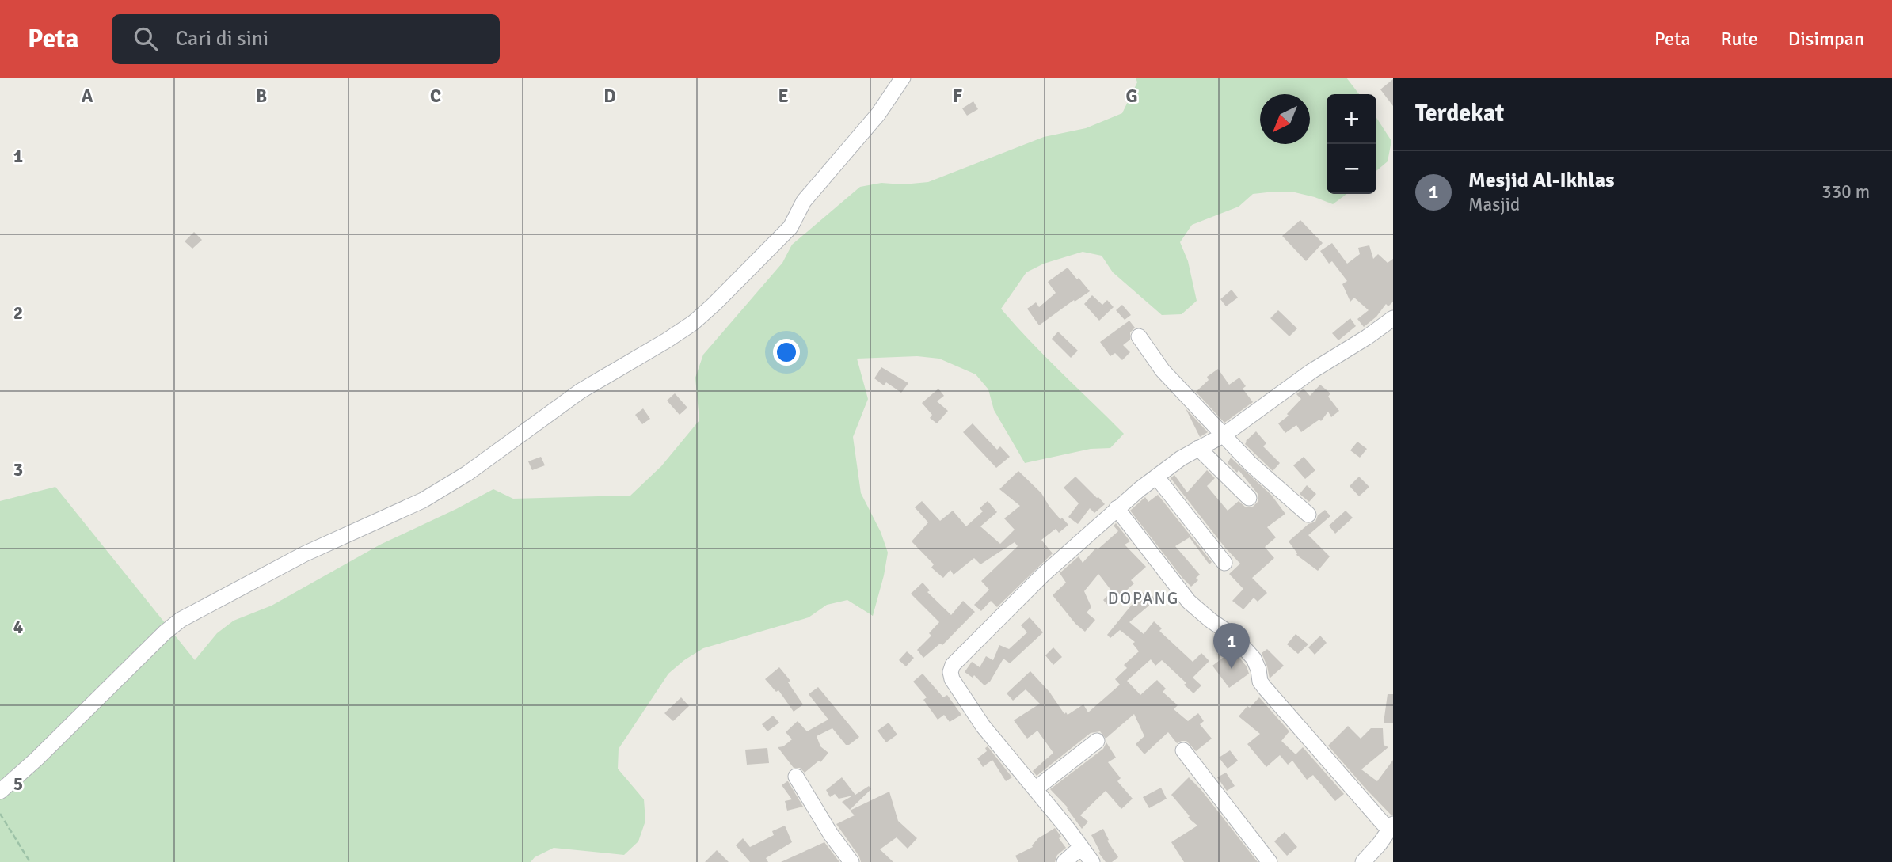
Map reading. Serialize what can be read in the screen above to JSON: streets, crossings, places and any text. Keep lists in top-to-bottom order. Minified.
{"districts":["DOPANG"],"north":"bottom left","page":{"header":"Peta","search":"Cari di sini","nav":["Peta","Rute","Disimpan"],"heading":"Terdekat","map_buttons":["+","−"],"list":[{"mark":"1","name":"Mesjid Al-Ikhlas","note":"Masjid","value":"330 m"}],"pins":"1"},"grid":{"columns":["A","B","C","D","E","F","G"],"rows":["1","2","3","4","5"]}}
